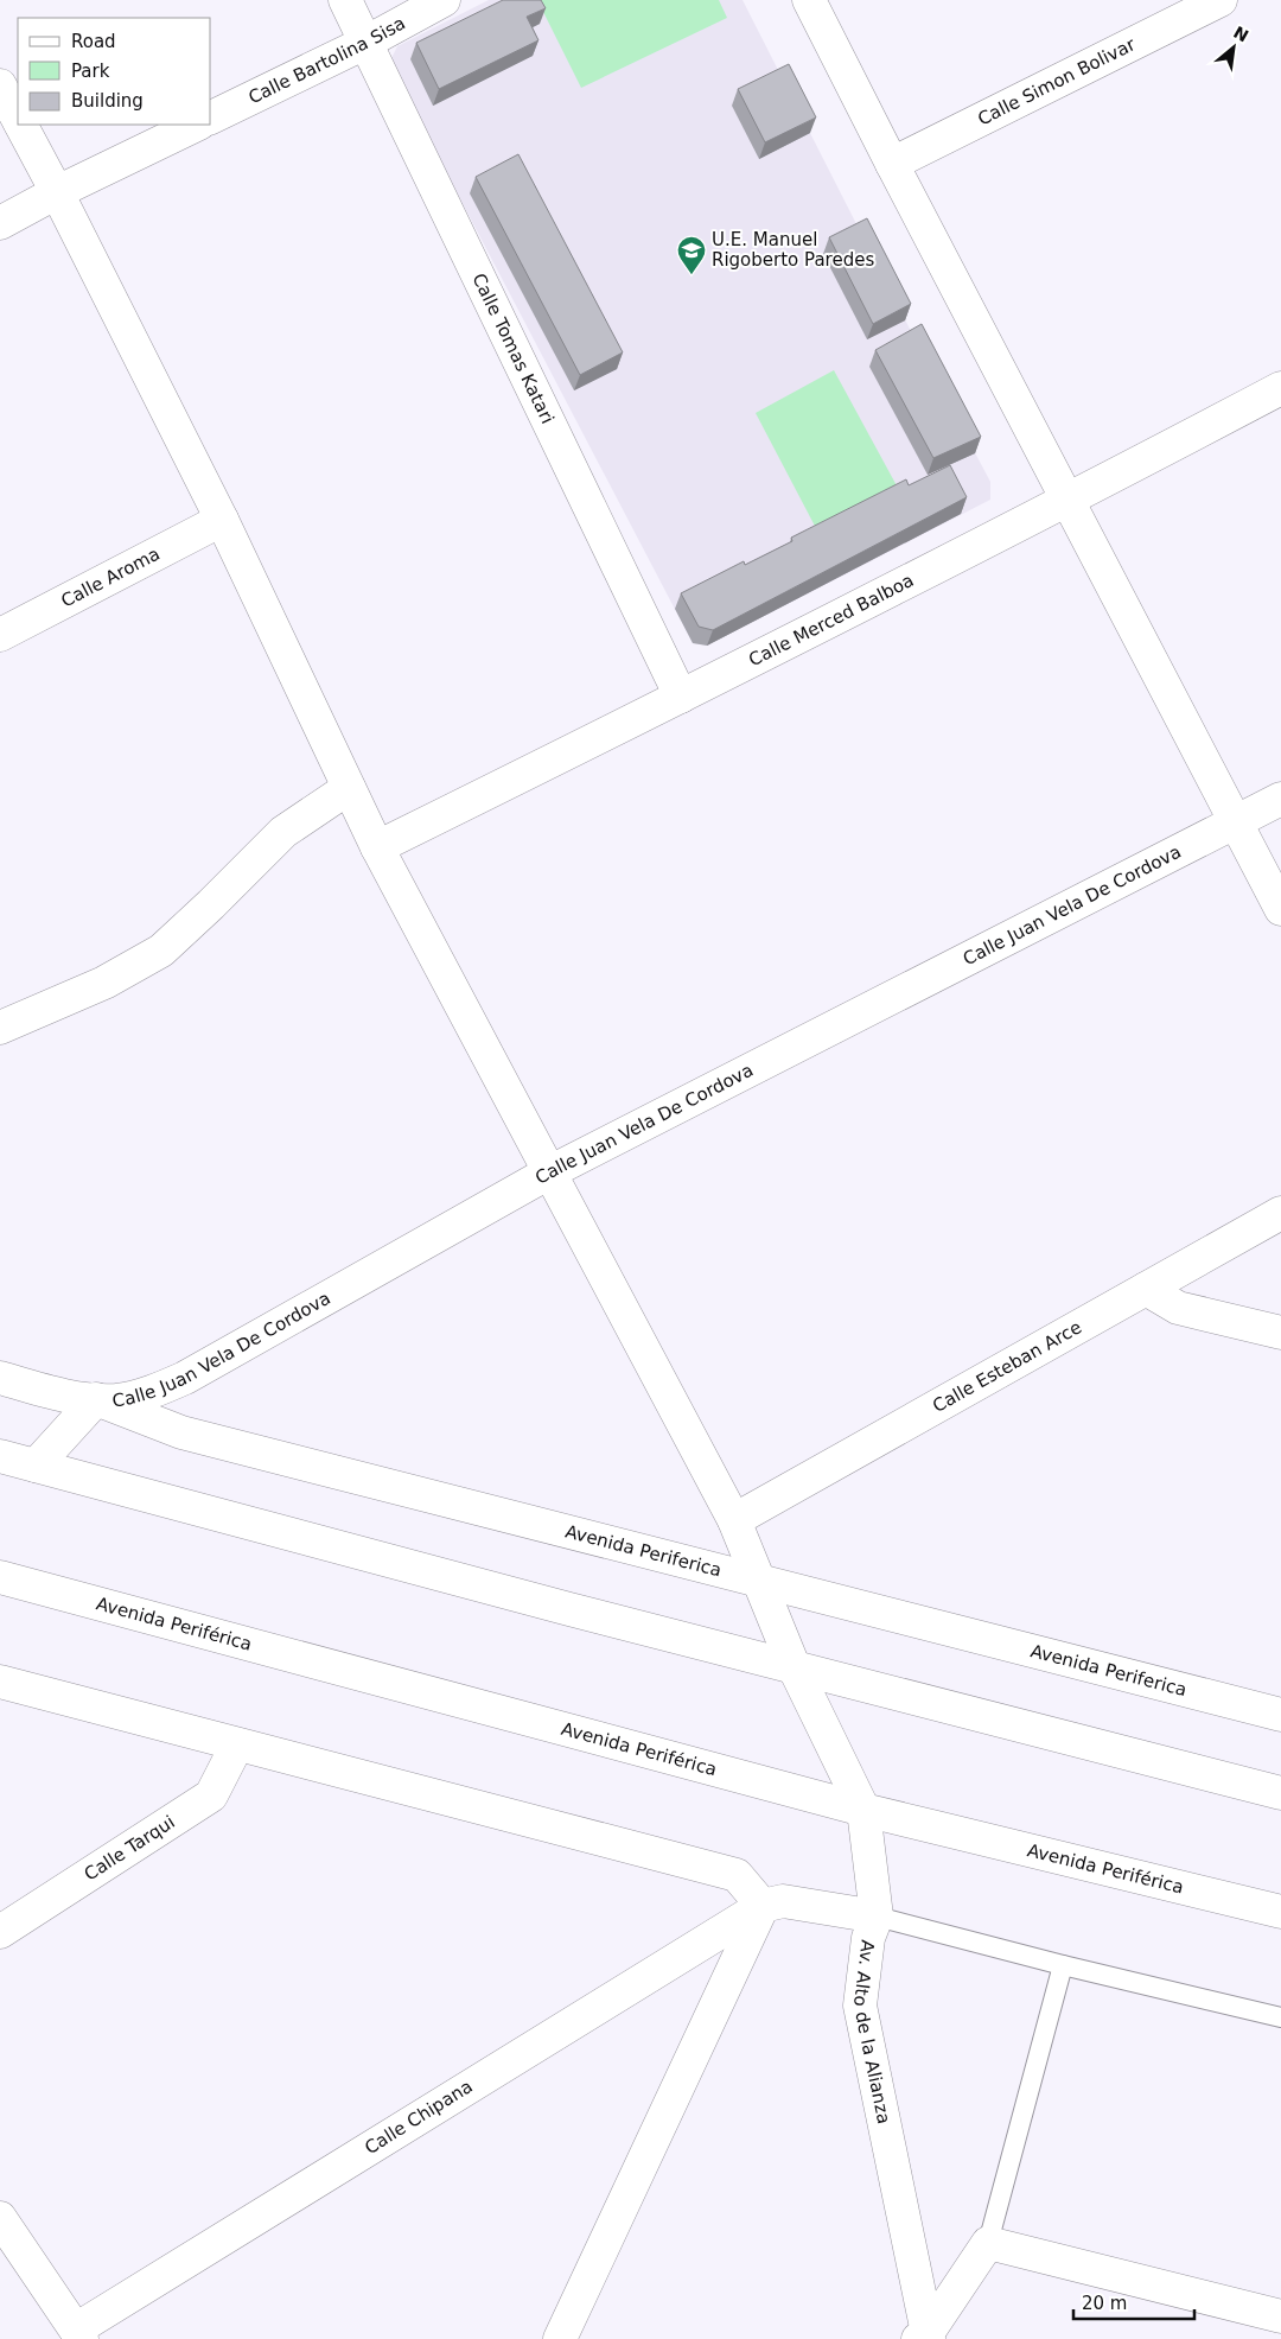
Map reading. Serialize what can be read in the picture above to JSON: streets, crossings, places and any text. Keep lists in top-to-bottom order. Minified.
{"streets":{"street":["Calle Bartolina Sisa","Calle Simon Bolivar","Calle Tomas Katari","Calle Aroma","Calle Merced Balboa","Calle Juan Vela De Cordova","Calle Esteban Arce","Avenida Periferica","Avenida Periférica","Calle Tarqui","Av. Alto de la Alianza","Calle Chipana"]},"crossings":[["Calle Bartolina Sisa","Calle Tomas Katari"],["Calle Tomas Katari","Calle Merced Balboa"],["Calle Aroma","Av. Alto de la Alianza"],["Calle Merced Balboa","Av. Alto de la Alianza"],["Calle Juan Vela De Cordova","Avenida Periferica"],["Calle Juan Vela De Cordova","Av. Alto de la Alianza"],["Calle Esteban Arce","Av. Alto de la Alianza"],["Avenida Periferica","Av. Alto de la Alianza"],["Avenida Periférica","Av. Alto de la Alianza"]],"places":{"school or university":["U.E. Manuel Rigoberto Paredes"]},"legend":["Road","Park","Building"],"scale_bar":"20 m","north":"top right"}
